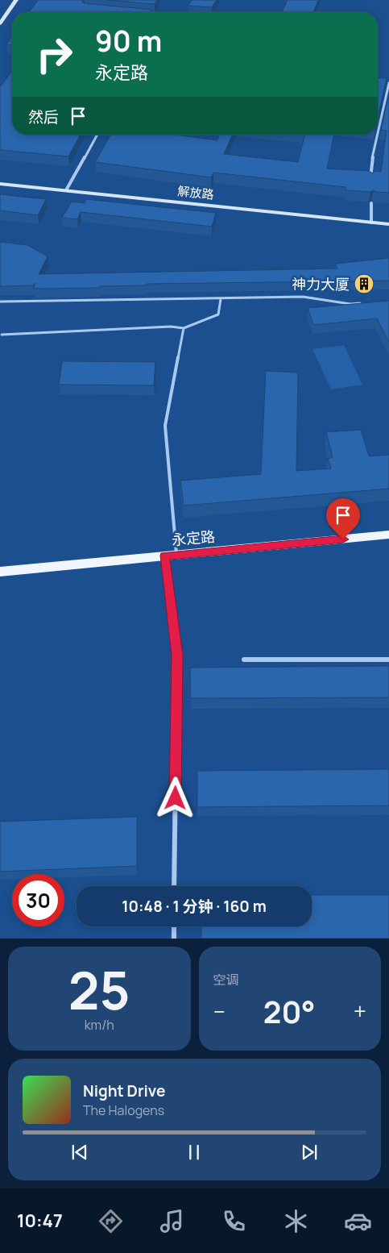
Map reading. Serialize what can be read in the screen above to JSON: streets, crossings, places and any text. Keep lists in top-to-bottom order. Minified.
{"streets":{"main road":["解放路","永定路"]},"places":{"building":["神力大厦"]},"page":{"turn":["90 m","永定路"],"then":"然后","limit":"30","trip":"10:48 · 1 分钟 · 160 m","tile":[["25","km/h"],"空调"],"heat":["−","20°","+"],"song":["Night Drive","The Halogens"],"tabs":"10:47"}}
